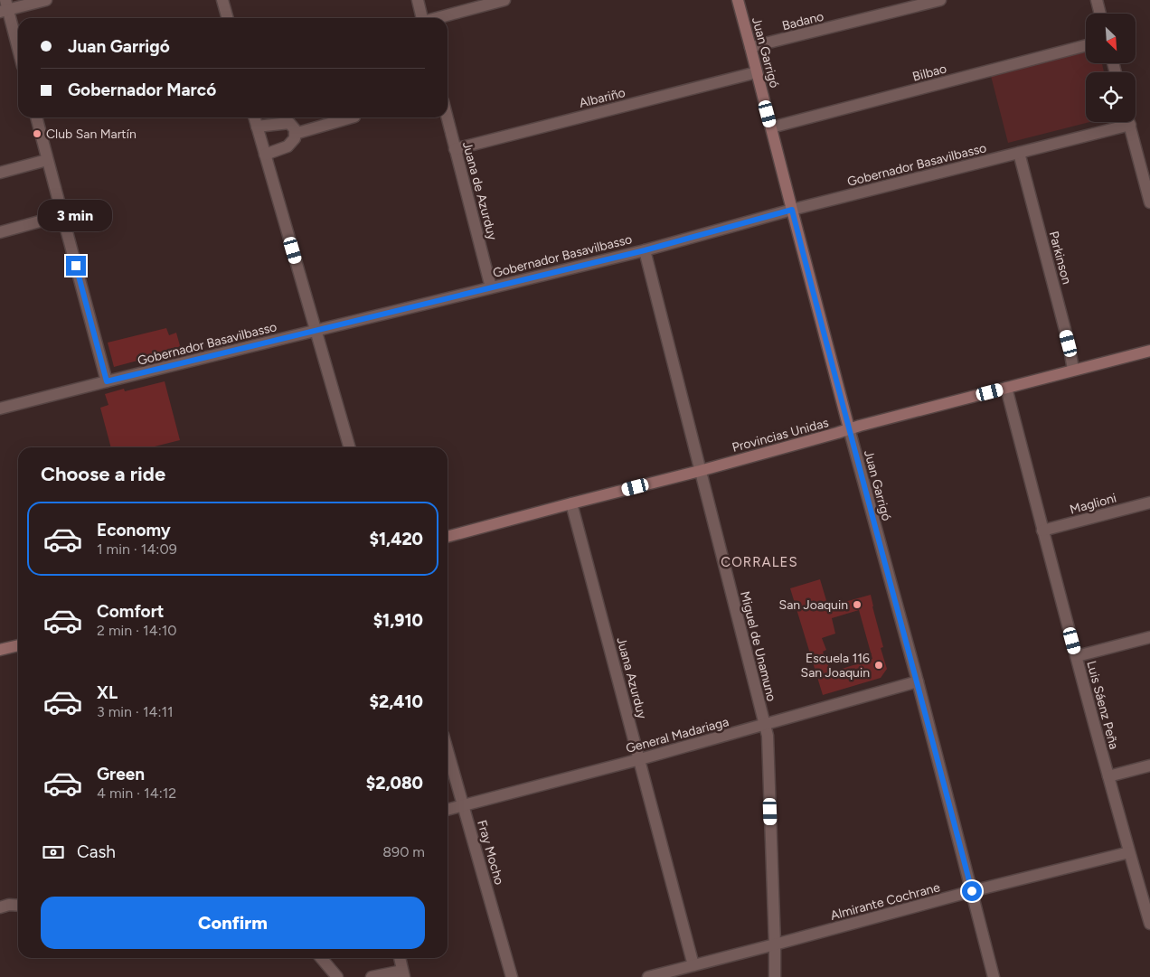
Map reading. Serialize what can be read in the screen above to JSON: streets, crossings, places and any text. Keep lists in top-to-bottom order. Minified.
{"streets":{"street":["Badano","Juan Garrigó","Bilbao","Albariño","Gobernador Basavilbasso","Juana de Azurduy","Parkinson","Provincias Unidas","Maglioni","Miguel de Unamuno","Juana Azurduy","Luis Sáenz Peña","General Madariaga","Fray Mocho","Almirante Cochrane"]},"crossings":[["Badano","Juan Garrigó"],["Juan Garrigó","Bilbao"],["Juan Garrigó","Albariño"],["Juan Garrigó","Gobernador Basavilbasso"],["Juan Garrigó","Provincias Unidas"],["Juan Garrigó","General Madariaga"],["Juan Garrigó","Almirante Cochrane"],["Albariño","Juana de Azurduy"],["Gobernador Basavilbasso","Juana de Azurduy"],["Gobernador Basavilbasso","Parkinson"],["Gobernador Basavilbasso","Miguel de Unamuno"],["Parkinson","Provincias Unidas"],["Provincias Unidas","Miguel de Unamuno"],["Provincias Unidas","Juana Azurduy"],["Provincias Unidas","Luis Sáenz Peña"],["Maglioni","Luis Sáenz Peña"],["Miguel de Unamuno","General Madariaga"],["Miguel de Unamuno","Almirante Cochrane"],["Juana Azurduy","General Madariaga"],["Juana Azurduy","Almirante Cochrane"],["Luis Sáenz Peña","Almirante Cochrane"],["General Madariaga","Fray Mocho"]],"districts":["CORRALES"],"places":["Club San Martín","San Joaquin","Escuela 116 San Joaquin"],"north":"bottom right","page":{"banner":["Juan Garrigó","Gobernador Marcó"],"bubble":"3 min","heading":"Choose a ride","list":[{"name":"Economy","note":"1 min · 14:09","value":"$1,420"},{"name":"Comfort","note":"2 min · 14:10","value":"$1,910"},{"name":"XL","note":"3 min · 14:11","value":"$2,410"},{"name":"Green","note":"4 min · 14:12","value":"$2,080"}],"pay":["Cash","890 m"],"buttons":"Confirm"}}
